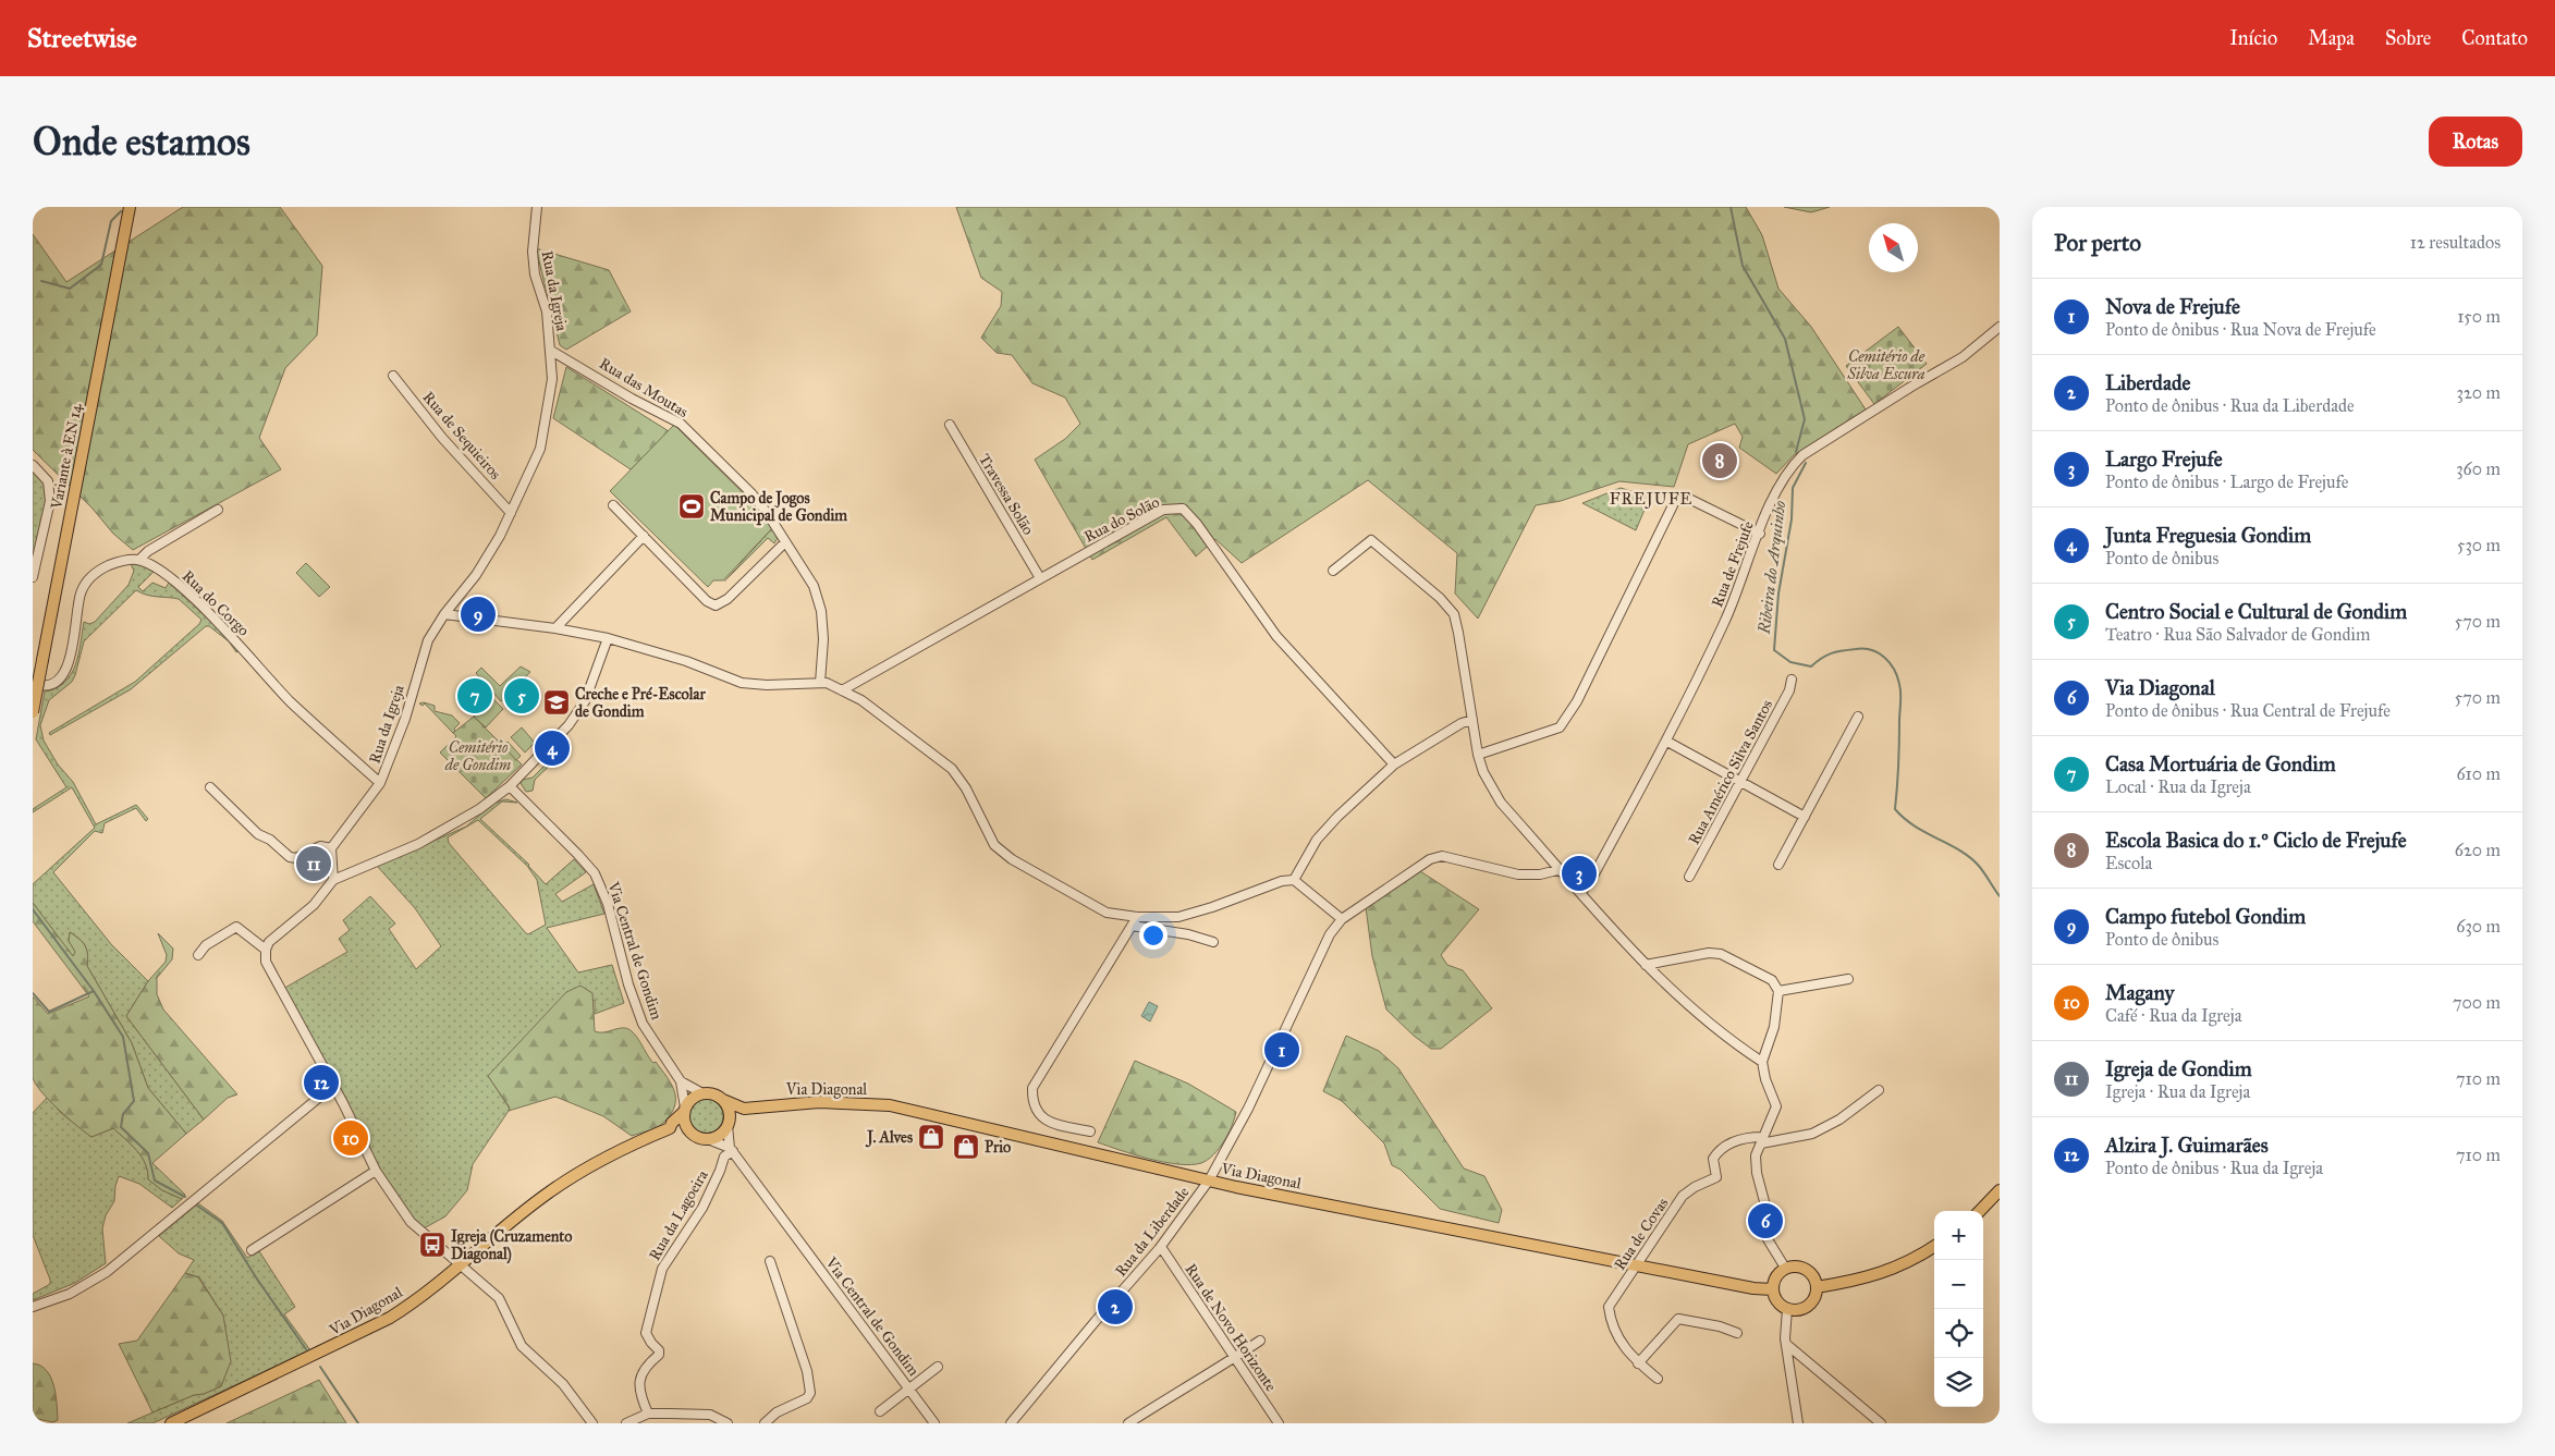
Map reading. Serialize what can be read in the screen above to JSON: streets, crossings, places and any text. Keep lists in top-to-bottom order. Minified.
{"streets":{"main road":["Variante à EN 14","Via Diagonal"],"street":["Rua da Igreja","Rua das Moutas","Rua de Sequieiros","Travessa Solão","Rua do Solão","Rua de Frejufe","Rua do Corgo","Rua Américo Silva Santos","Via Central de Gondim","Rua da Lagoeira","Rua da Liberdade","Rua de Covas","Rua de Novo Horizonte"]},"crossings":[["Rua da Igreja","Rua das Moutas"],["Rua da Igreja","Rua de Sequieiros"],["Rua da Igreja","Rua do Corgo"],["Travessa Solão","Rua do Solão"],["Via Central de Gondim","Via Diagonal"],["Via Central de Gondim","Rua da Lagoeira"],["Via Diagonal","Rua da Liberdade"],["Via Diagonal","Rua de Covas"],["Rua da Liberdade","Rua de Novo Horizonte"]],"districts":["FREJUFE"],"water":["Ribeira do Arquinho"],"parks":["Cemitério de Silva Escura","Cemitério de Gondim"],"places":{"sports":["Campo de Jogos Municipal de Gondim"],"school or university":["Creche e Pré-Escolar de Gondim"],"shop":["J. Alves","Prio"],"bus stop":["Igreja (Cruzamento Diagonal)"]},"north":"top left","page":{"header":"Streetwise","nav":["Início","Mapa","Sobre","Contato"],"buttons":"Rotas","title":"Onde estamos","heading":["Por perto","12 resultados"],"list":[{"mark":"1","name":"Nova de Frejufe","note":"Ponto de ônibus · Rua Nova de Frejufe","value":"150 m"},{"mark":"2","name":"Liberdade","note":"Ponto de ônibus · Rua da Liberdade","value":"320 m"},{"mark":"3","name":"Largo Frejufe","note":"Ponto de ônibus · Largo de Frejufe","value":"360 m"},{"mark":"4","name":"Junta Freguesia Gondim","note":"Ponto de ônibus","value":"530 m"},{"mark":"5","name":"Centro Social e Cultural de Gondim","note":"Teatro · Rua São Salvador de Gondim","value":"570 m"},{"mark":"6","name":"Via Diagonal","note":"Ponto de ônibus · Rua Central de Frejufe","value":"570 m"},{"mark":"7","name":"Casa Mortuária de Gondim","note":"Local · Rua da Igreja","value":"610 m"},{"mark":"8","name":"Escola Basica do 1.º Ciclo de Frejufe","note":"Escola","value":"620 m"},{"mark":"9","name":"Campo futebol Gondim","note":"Ponto de ônibus","value":"630 m"},{"mark":"10","name":"Magany","note":"Café · Rua da Igreja","value":"700 m"},{"mark":"11","name":"Igreja de Gondim","note":"Igreja · Rua da Igreja","value":"710 m"},{"mark":"12","name":"Alzira J. Guimarães","note":"Ponto de ônibus · Rua da Igreja","value":"710 m"}],"pins":["8","9","5","7","4","11","3","1","12","10","6","2"],"map_buttons":["+","−"]}}
